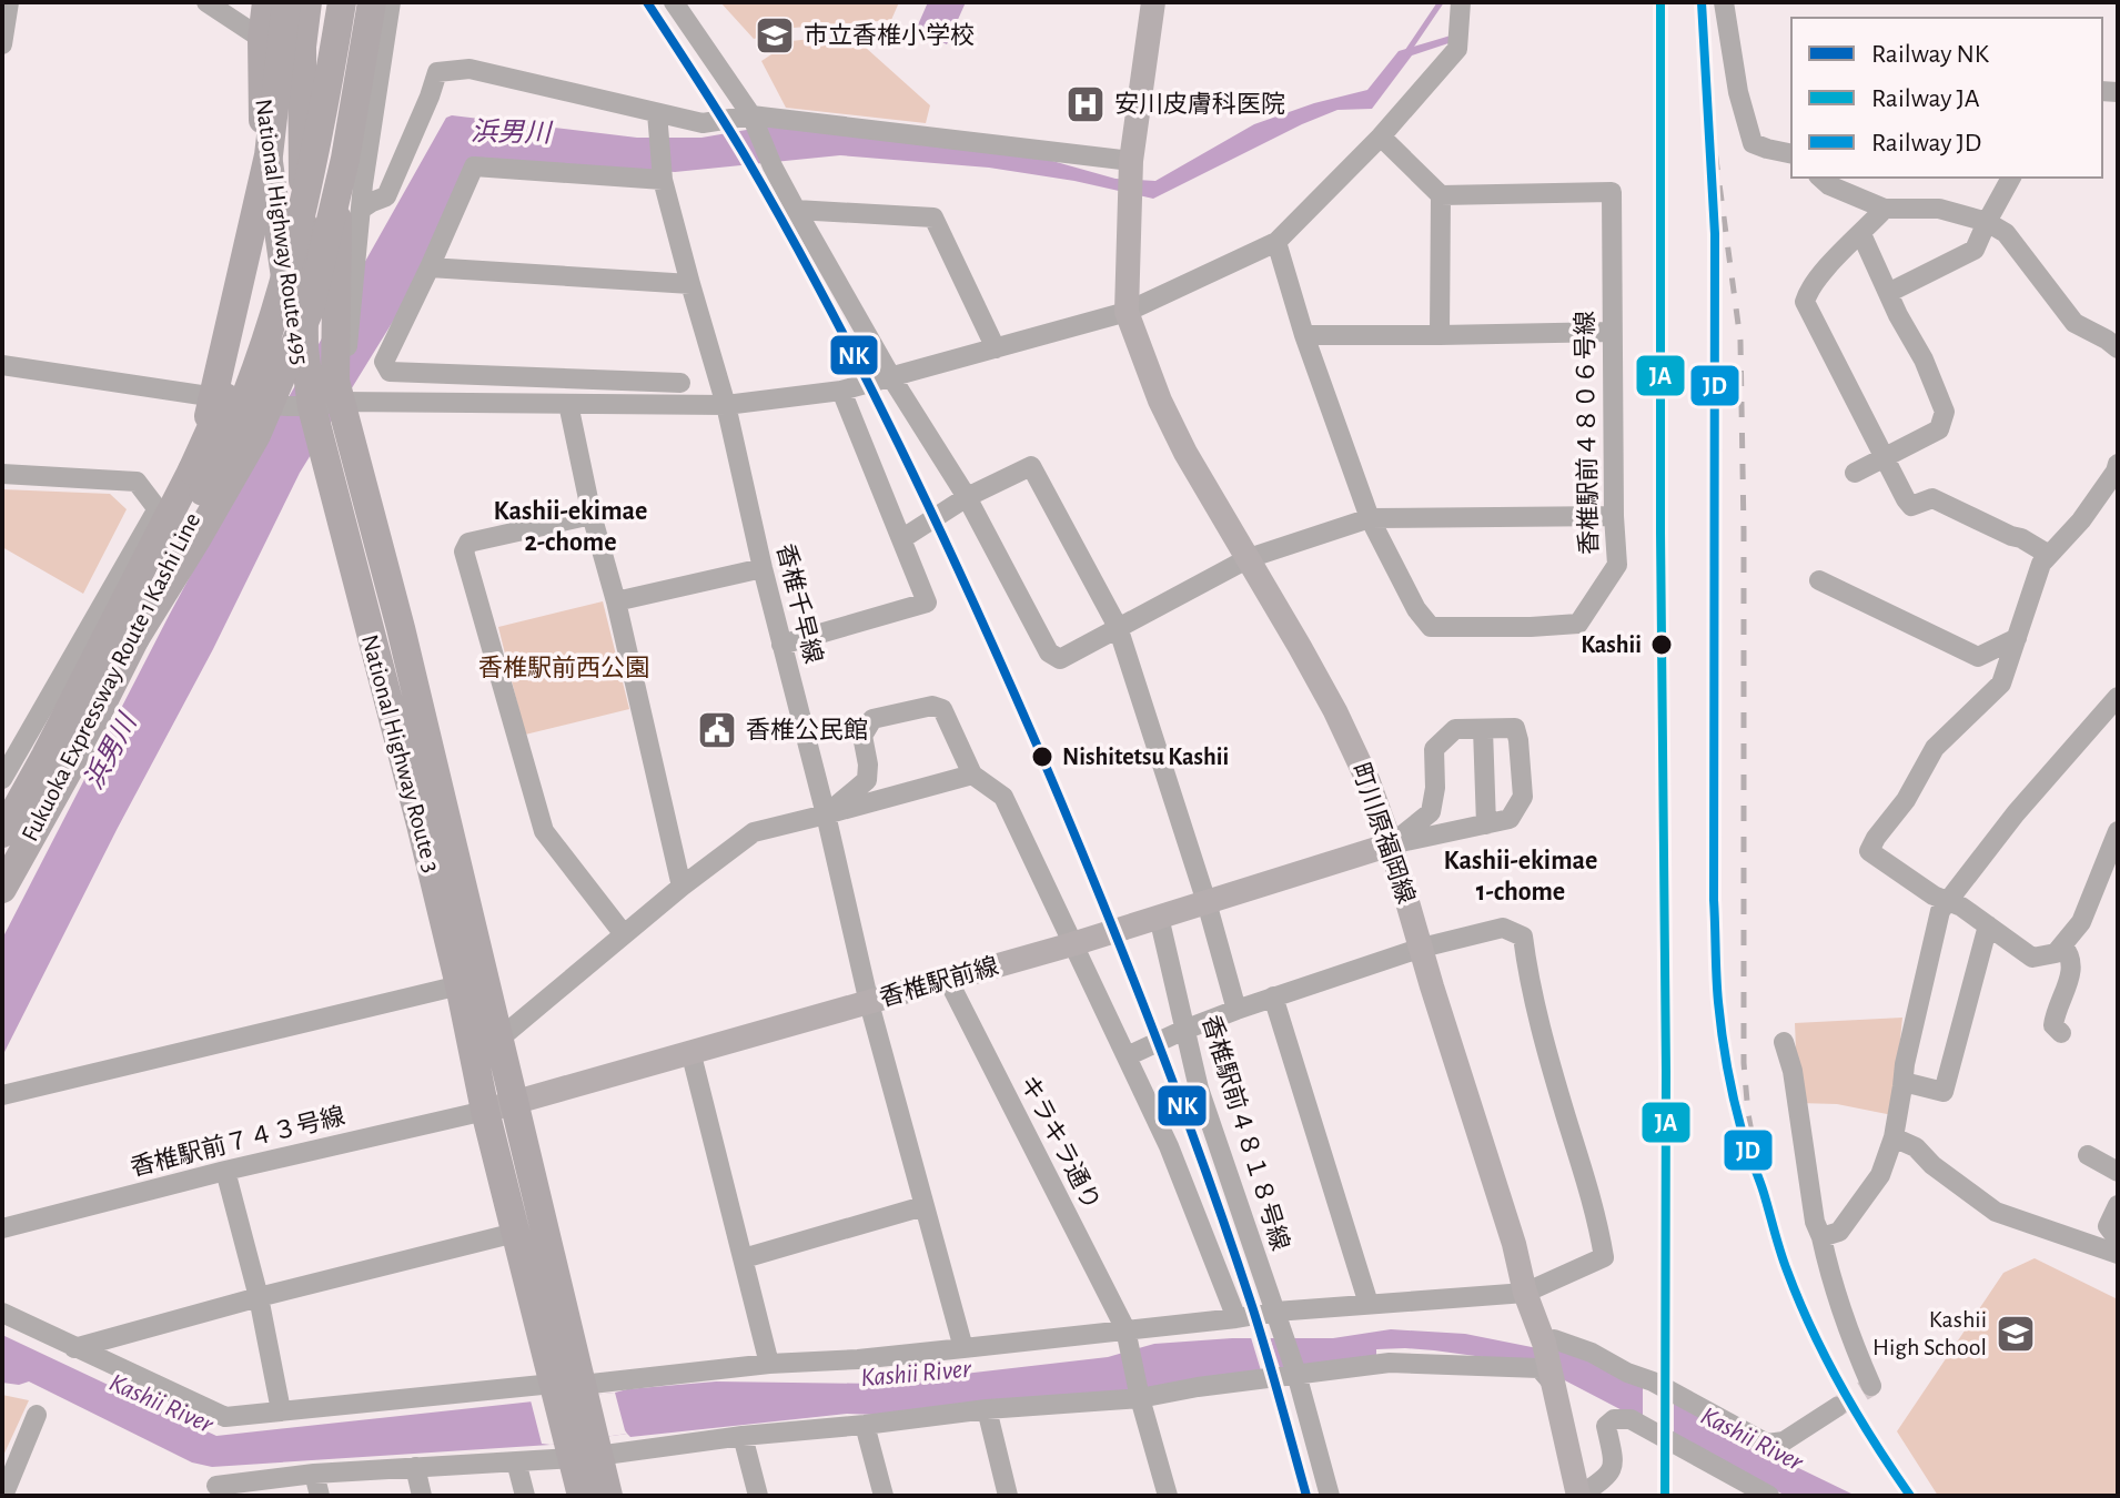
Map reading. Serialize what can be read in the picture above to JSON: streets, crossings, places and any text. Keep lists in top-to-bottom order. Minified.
{"streets":{"highway":["National Highway Route 495","Fukuoka Expressway Route 1 Kashi Line","National Highway Route 3"],"main road":["町川原福岡線","香椎駅前線"],"street":["香椎駅前４８０６号線","香椎千早線","香椎駅前４８１８号線","香椎駅前７４３号線","キラキラ通り"]},"crossings":[["National Highway Route 495","National Highway Route 3"],["香椎千早線","香椎駅前線"],["Fukuoka Expressway Route 1 Kashi Line","National Highway Route 3"],["National Highway Route 3","香椎駅前線"],["National Highway Route 3","香椎駅前７４３号線"],["町川原福岡線","香椎駅前線"],["香椎駅前線","香椎駅前４８１８号線"],["香椎駅前線","香椎駅前７４３号線"],["香椎駅前線","キラキラ通り"]],"districts":["Kashii-ekimae 2-chome","Kashii-ekimae 1-chome"],"water":["浜男川","Kashii River"],"parks":["香椎駅前西公園"],"places":{"school or university":["市立香椎小学校","Kashii High School"],"hospital":["安川皮膚科医院"],"other":["Kashii","Nishitetsu Kashii"],"public building":["香椎公民館"]},"lines":["rail line NK","rail line JA","rail line JD"],"legend":["Railway NK","Railway JA","Railway JD"]}
